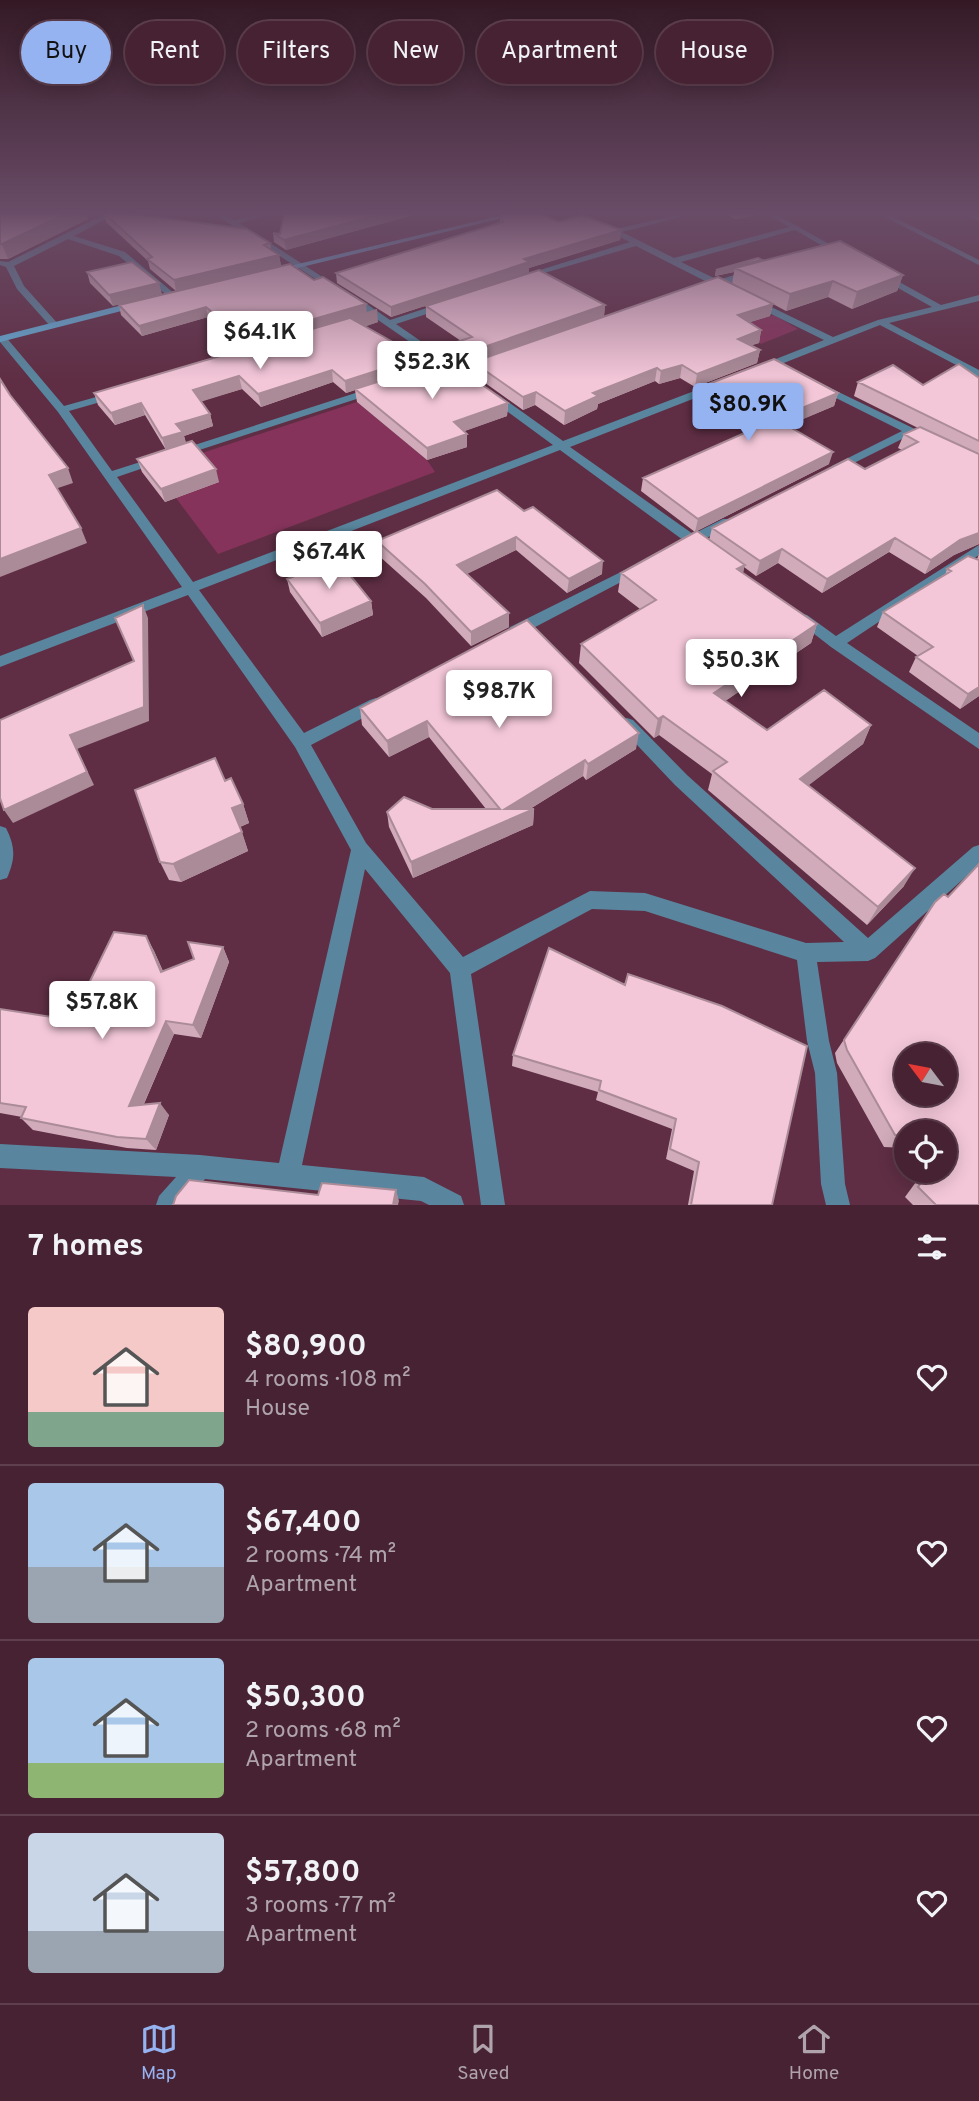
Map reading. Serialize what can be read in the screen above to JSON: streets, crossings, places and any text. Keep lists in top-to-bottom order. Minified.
{"north":"top left","page":{"chip":["Buy","Rent","Filters","New","Apartment","House"],"price":["$64.1K","$52.3K","$80.9K","$67.4K","$50.3K","$98.7K","$57.8K"],"heading":"7 homes","list":[{"name":"$80,900","note":"4 rooms · 108 m² · House"},{"name":"$67,400","note":"2 rooms · 74 m² · Apartment"},{"name":"$50,300","note":"2 rooms · 68 m² · Apartment"},{"name":"$57,800","note":"3 rooms · 77 m² · Apartment"}],"tabs":["Map","Saved","Home"]}}
